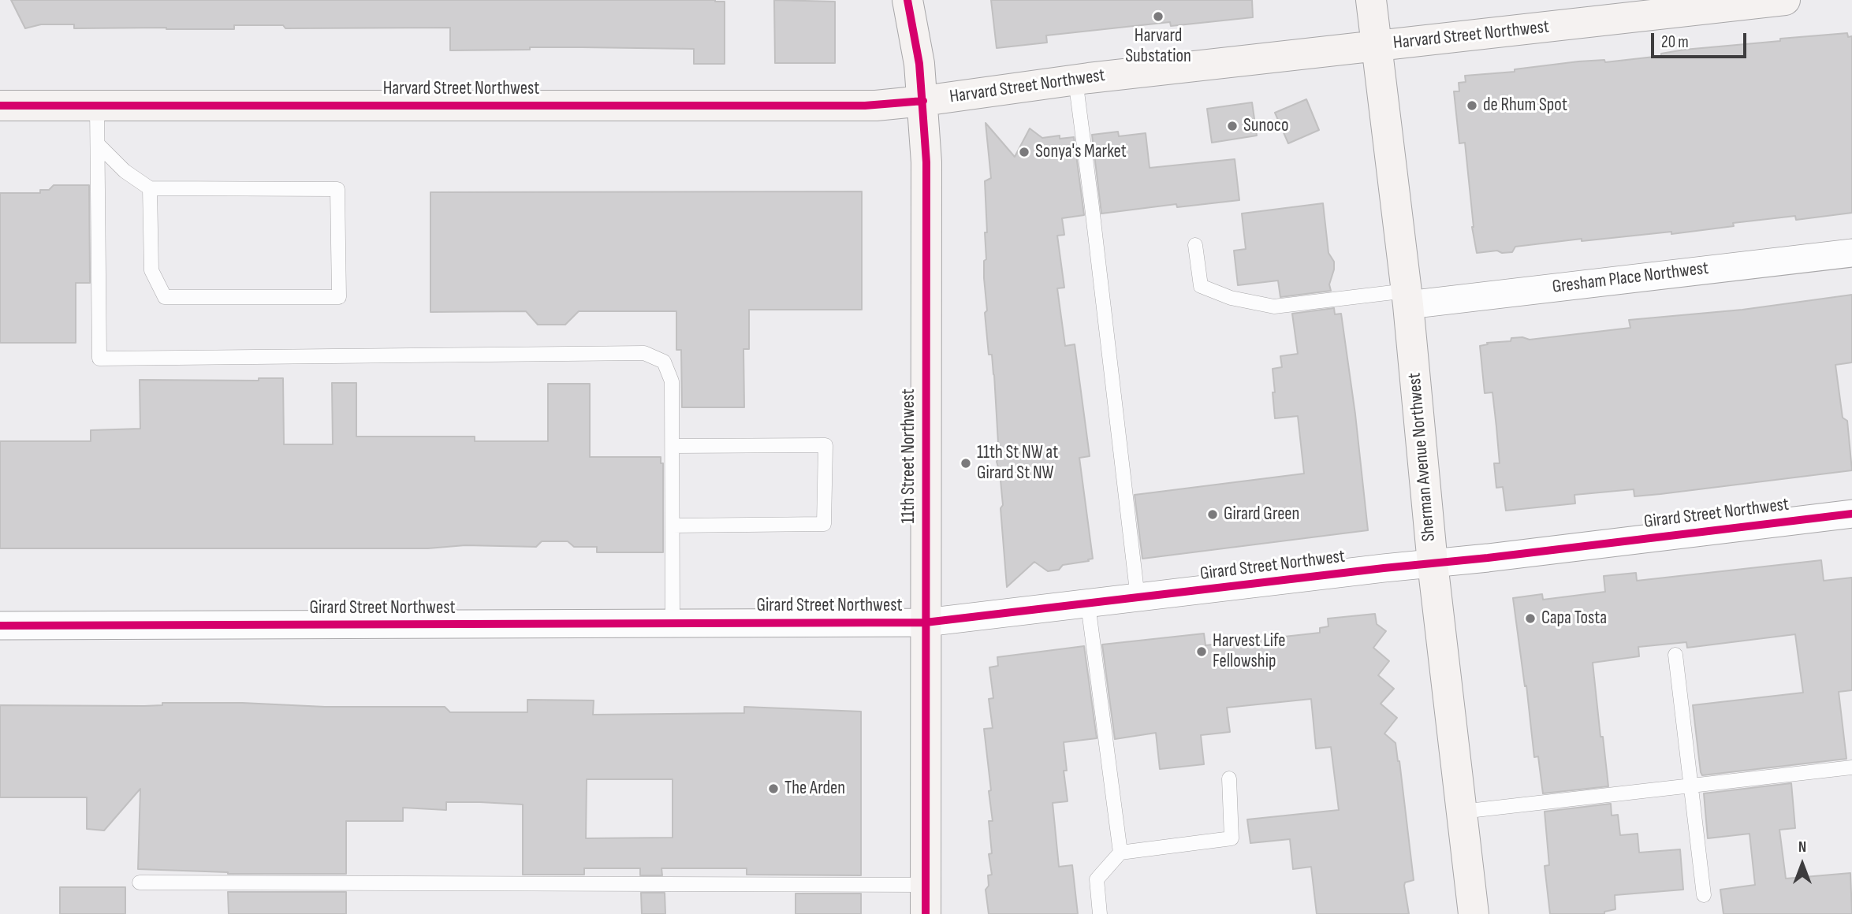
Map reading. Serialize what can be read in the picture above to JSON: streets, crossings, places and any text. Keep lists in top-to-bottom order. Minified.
{"streets":{"main road":["Harvard Street Northwest","11th Street Northwest","Sherman Avenue Northwest"],"street":["Gresham Place Northwest","Girard Street Northwest"]},"crossings":[["Harvard Street Northwest","11th Street Northwest"],["Harvard Street Northwest","Sherman Avenue Northwest"],["Gresham Place Northwest","Sherman Avenue Northwest"],["11th Street Northwest","Girard Street Northwest"],["Sherman Avenue Northwest","Girard Street Northwest"]],"places":["Harvard Substation","de Rhum Spot","Sunoco","Sonya's Market","11th St NW at Girard St NW","Girard Green","Capa Tosta","Harvest Life Fellowship","The Arden"],"scale_bar":"20 m","north":"top"}
